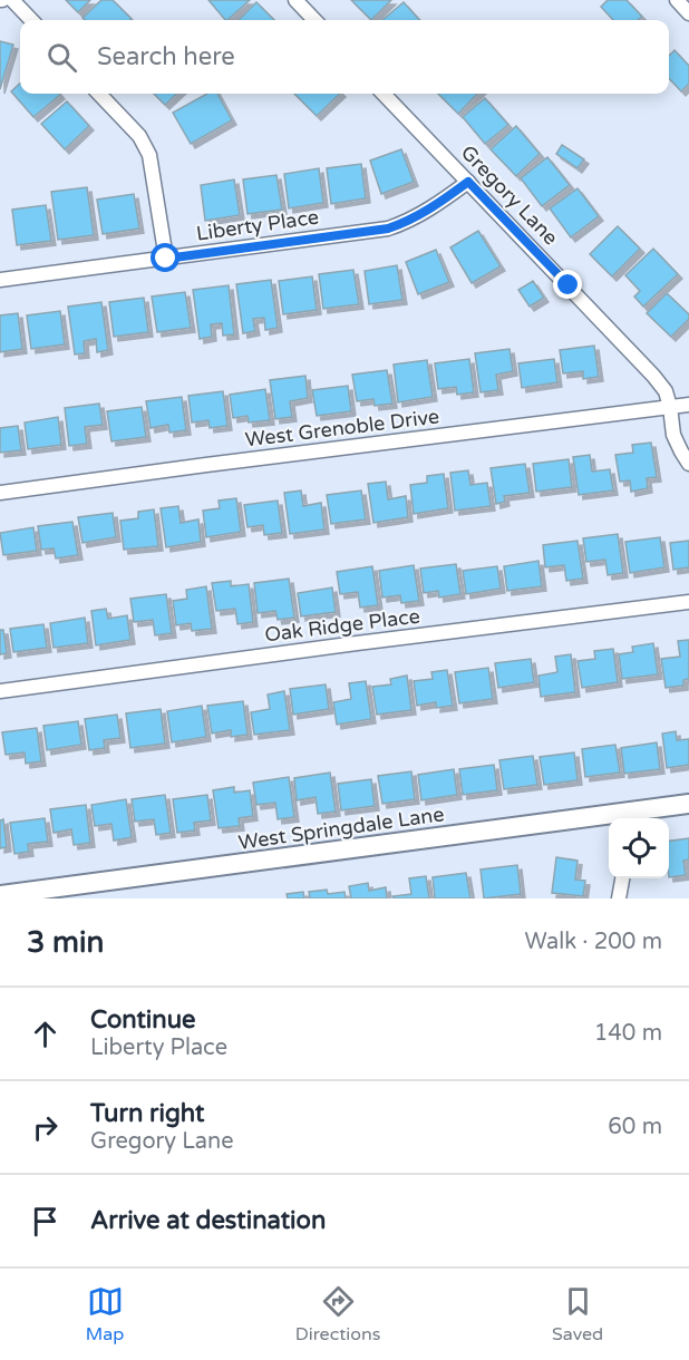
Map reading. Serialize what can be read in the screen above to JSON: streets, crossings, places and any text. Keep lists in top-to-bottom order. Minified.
{"streets":{"street":["Gregory Lane","Liberty Place","West Grenoble Drive","Oak Ridge Place","West Springdale Lane"]},"crossings":[["Gregory Lane","Liberty Place"],["Gregory Lane","West Grenoble Drive"]],"page":{"search":"Search here","heading":["3 min","Walk · 200 m"],"list":[["Continue","Liberty Place","140 m"],["Turn right","Gregory Lane","60 m"],"Arrive at destination"],"nav":["Map","Directions","Saved"]}}
